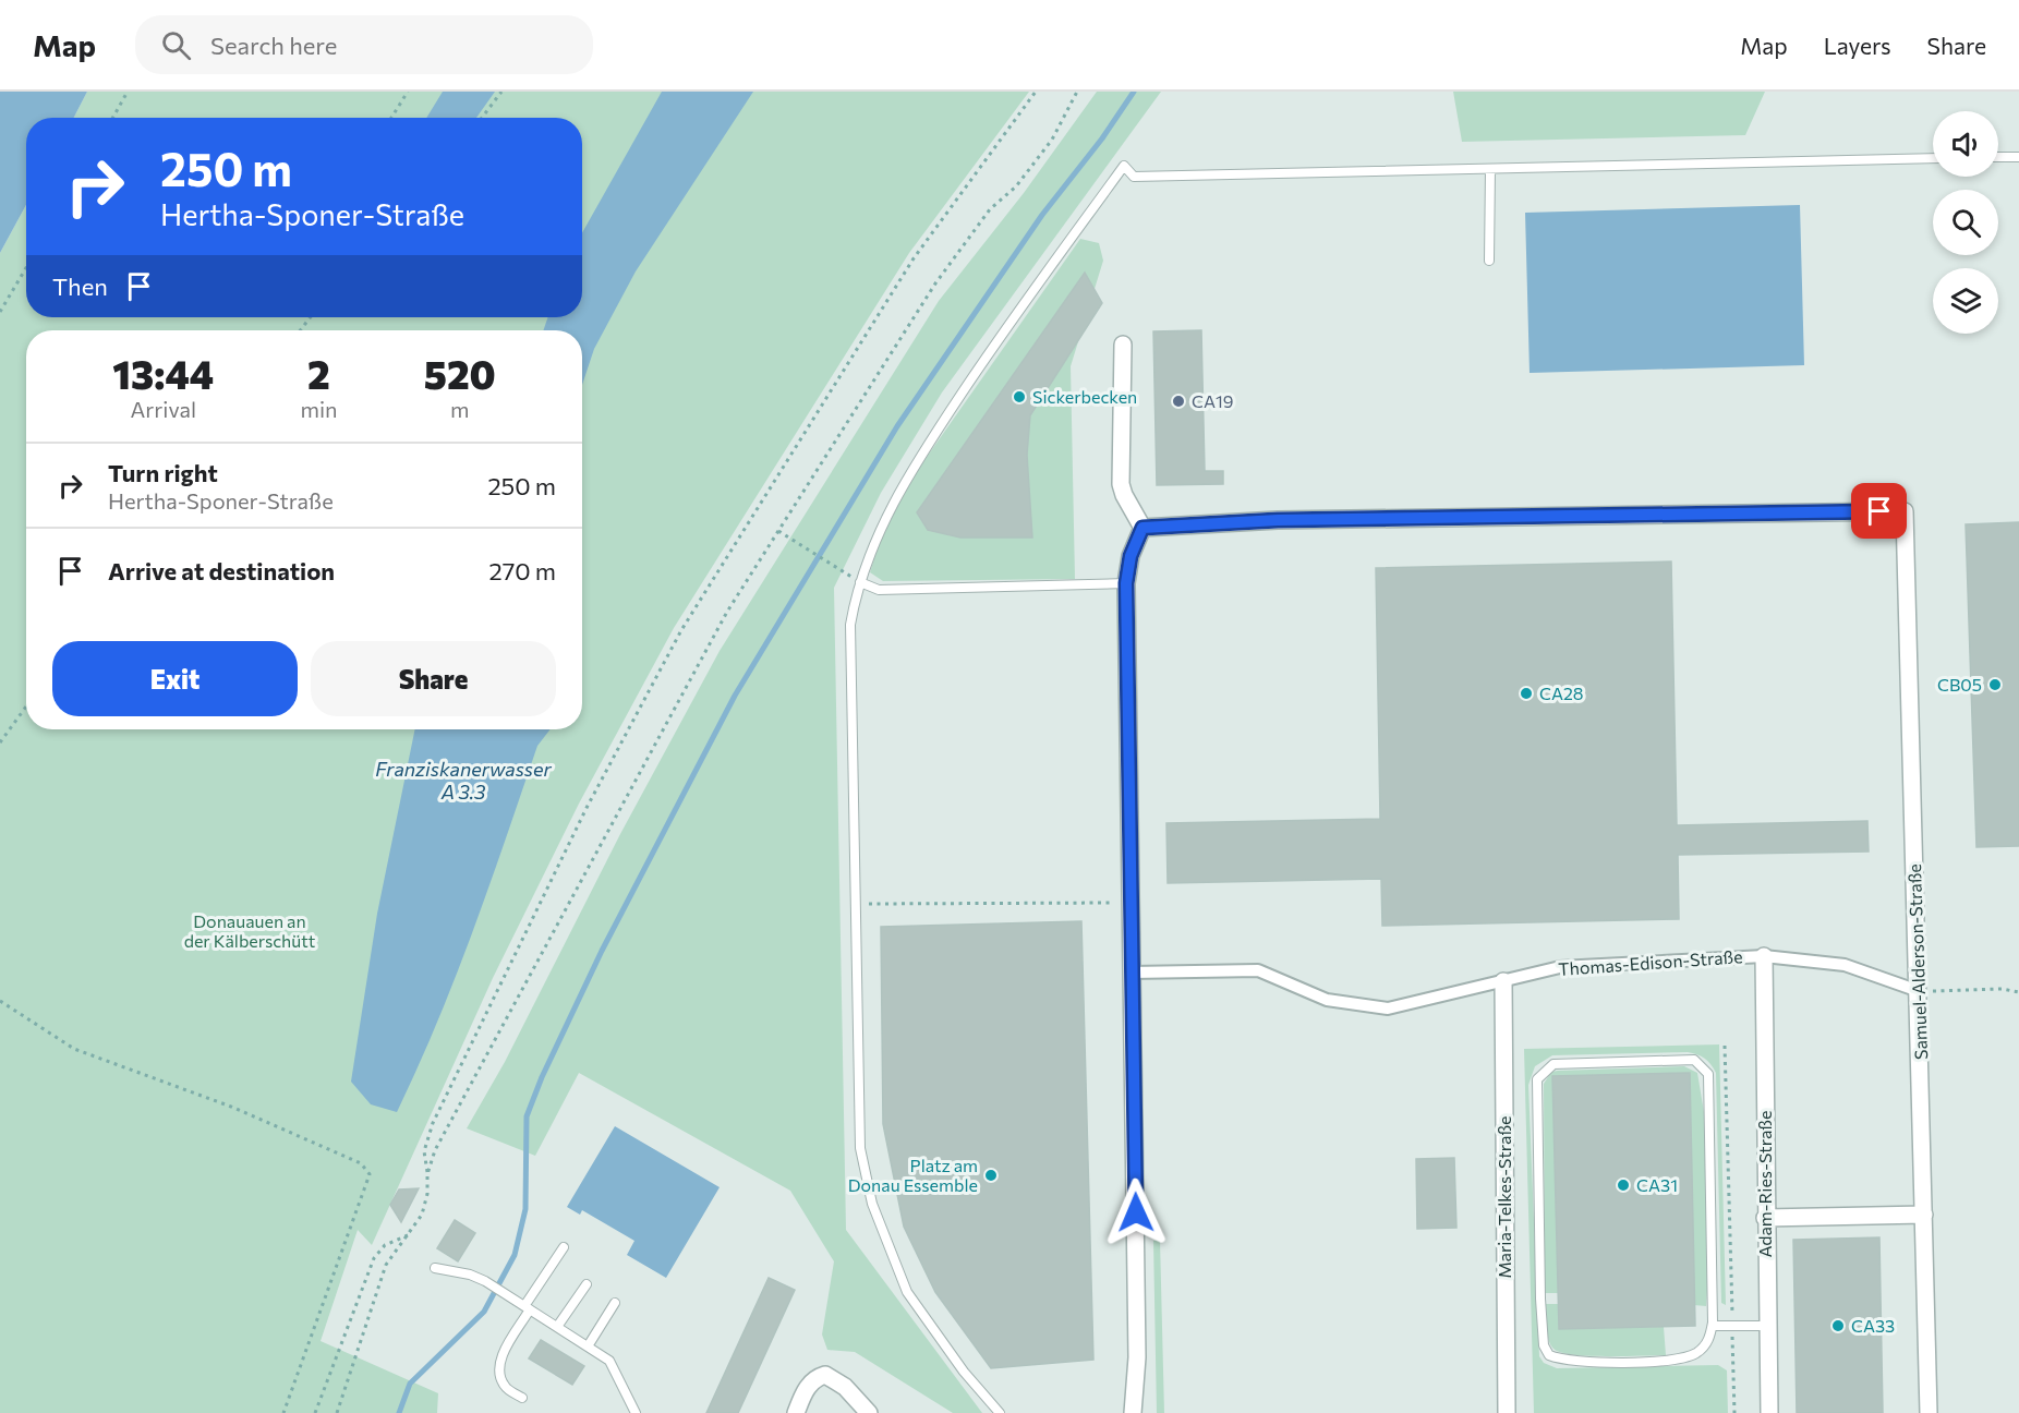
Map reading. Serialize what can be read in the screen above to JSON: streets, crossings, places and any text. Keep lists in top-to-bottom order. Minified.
{"streets":{"street":["Samuel-Alderson-Straße","Thomas-Edison-Straße","Adam-Ries-Straße","Maria-Telkes-Straße"]},"crossings":[["Samuel-Alderson-Straße","Thomas-Edison-Straße"],["Thomas-Edison-Straße","Adam-Ries-Straße"],["Thomas-Edison-Straße","Maria-Telkes-Straße"]],"water":["Franziskanerwasser A 3.3"],"parks":["Donauauen an der Kälberschütt"],"places":["Sickerbecken","CA19","CB05","CA28","Platz am Donau Essemble","CA31","CA33"],"page":{"header":"Map","search":"Search here","nav":["Map","Layers","Share"],"turn":["250 m","Hertha-Sponer-Straße"],"then":"Then","eta":["13:44","Arrival","2","min","520","m"],"list":[{"name":"Turn right","note":"Hertha-Sponer-Straße","value":"250 m"},{"name":"Arrive at destination","value":"270 m"}],"buttons":["Exit","Share"]}}
